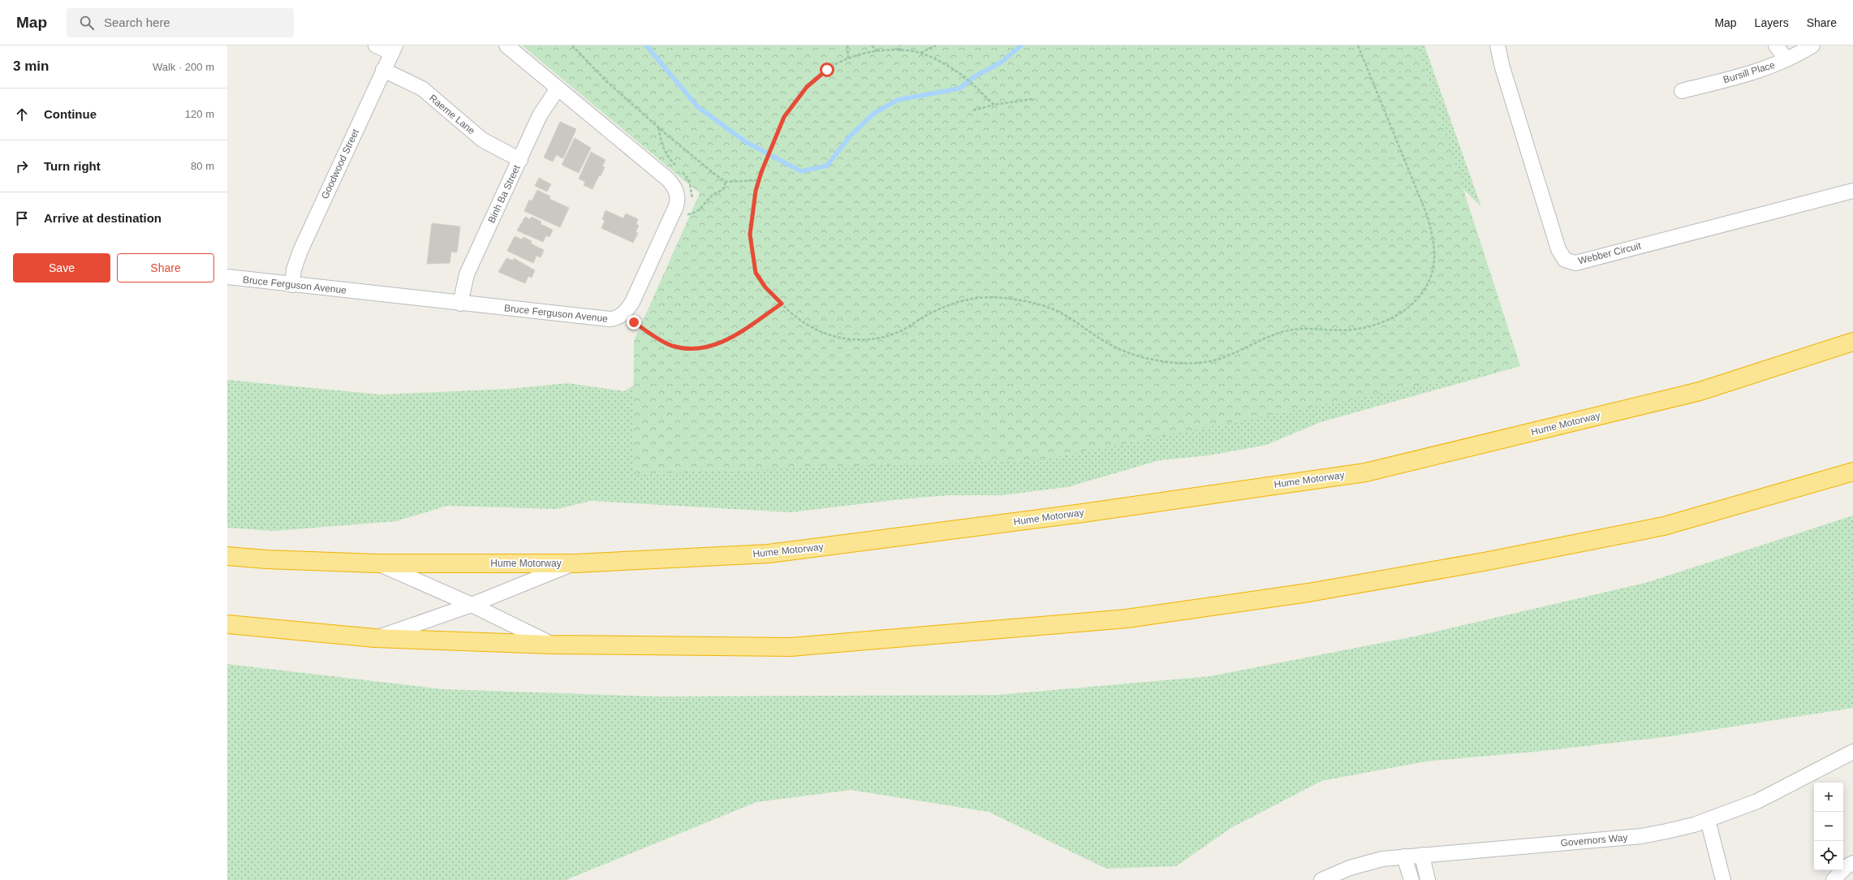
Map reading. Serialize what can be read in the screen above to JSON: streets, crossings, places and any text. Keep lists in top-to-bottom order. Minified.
{"streets":{"highway":["Hume Motorway"],"street":["Bursill Place","Raeme Lane","Goodwood Street","Binh Ba Street","Webber Circuit","Bruce Ferguson Avenue","Governors Way"]},"crossings":[["Raeme Lane","Goodwood Street"],["Raeme Lane","Binh Ba Street"],["Goodwood Street","Bruce Ferguson Avenue"],["Binh Ba Street","Bruce Ferguson Avenue"]],"page":{"header":"Map","search":"Search here","nav":["Map","Layers","Share"],"heading":["3 min","Walk · 200 m"],"list":[["Continue","120 m"],["Turn right","80 m"],"Arrive at destination"],"buttons":["Save","Share"],"map_buttons":["+","−"]}}
